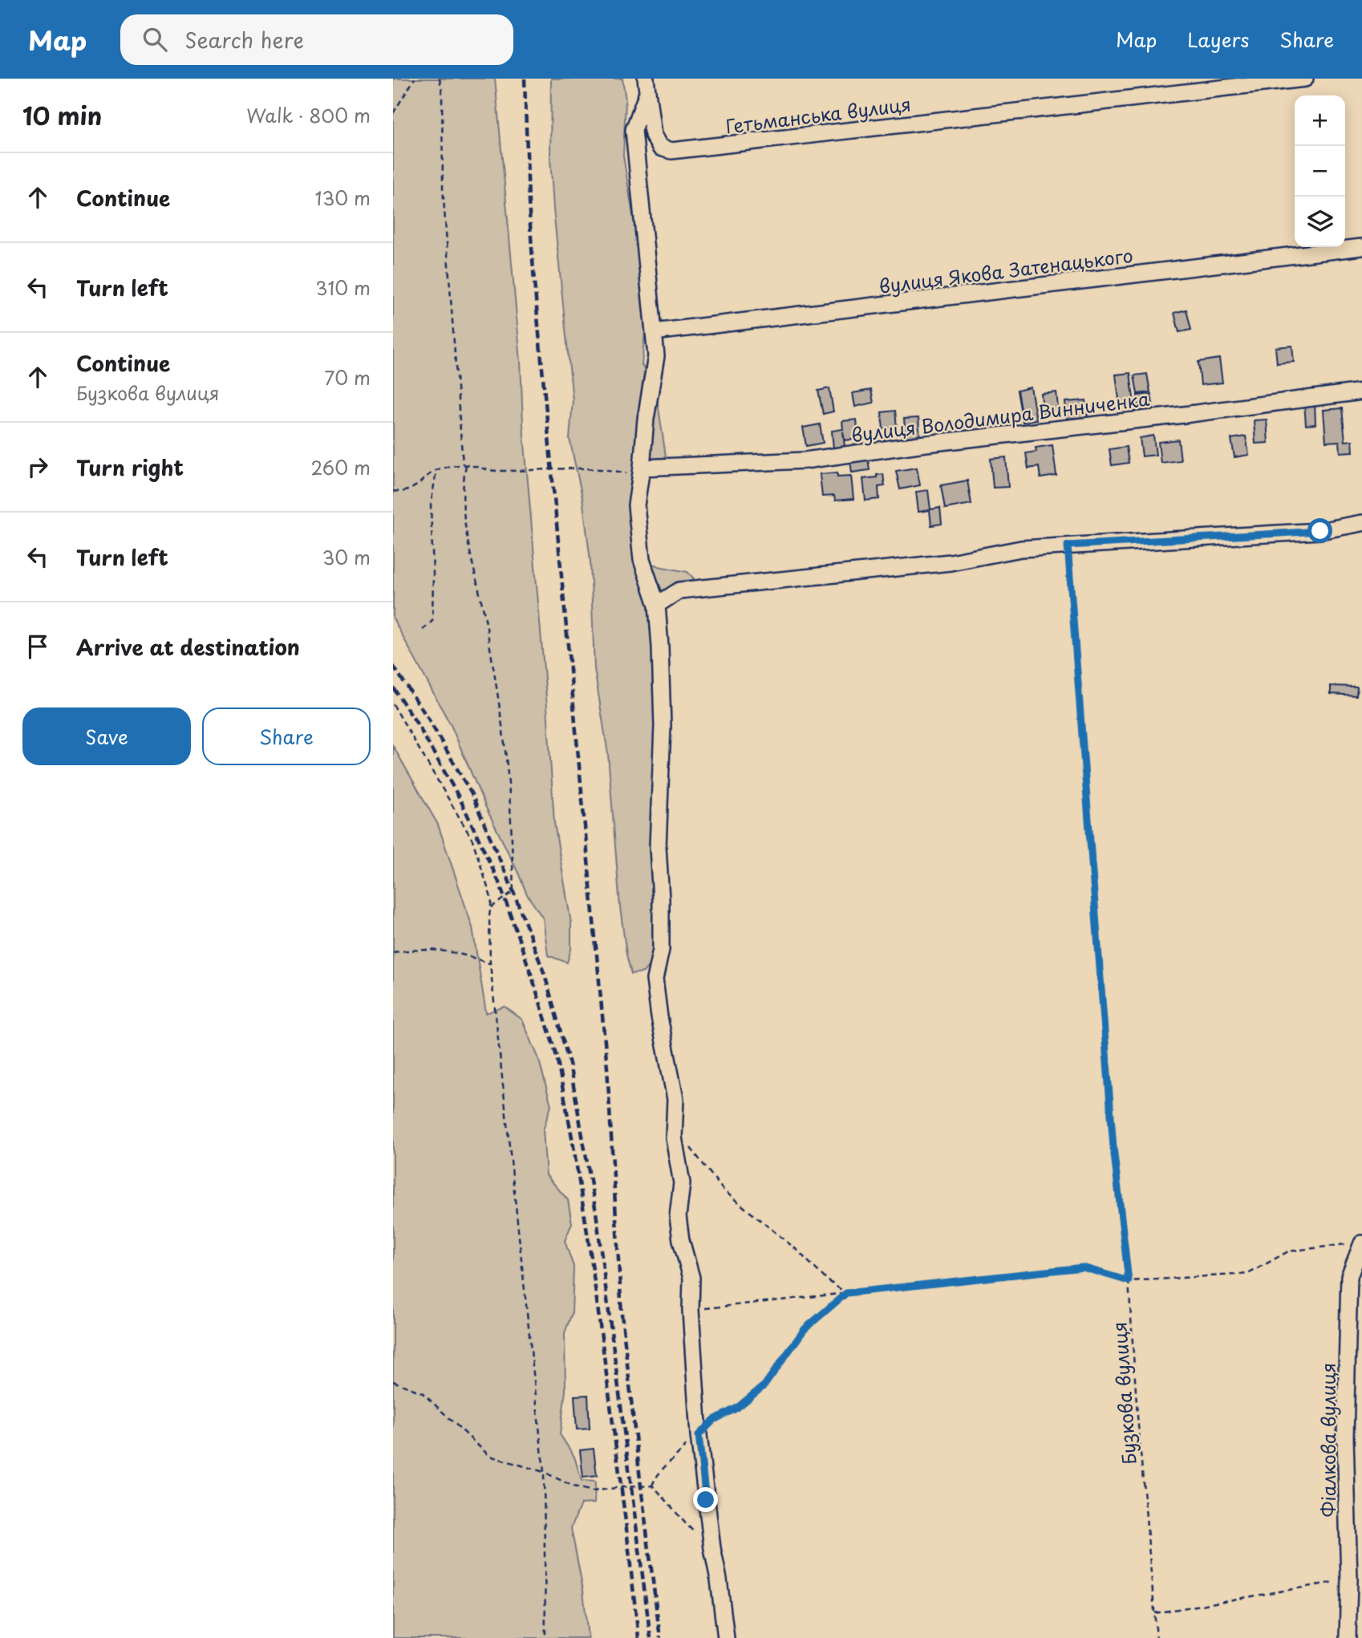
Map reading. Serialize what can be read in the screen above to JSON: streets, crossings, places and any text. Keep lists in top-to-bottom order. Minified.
{"streets":{"street":["Гетьманська вулиця","вулиця Якова Затенацького","вулиця Володимира Винниченка","Фіалкова вулиця"],"path":["Бузкова вулиця"]},"page":{"header":"Map","search":"Search here","nav":["Map","Layers","Share"],"heading":["10 min","Walk · 800 m"],"map_buttons":["+","−"],"list":[["Continue","130 m"],["Turn left","310 m"],["Continue","Бузкова вулиця","70 m"],["Turn right","260 m"],["Turn left","30 m"],"Arrive at destination"],"buttons":["Save","Share"]}}
